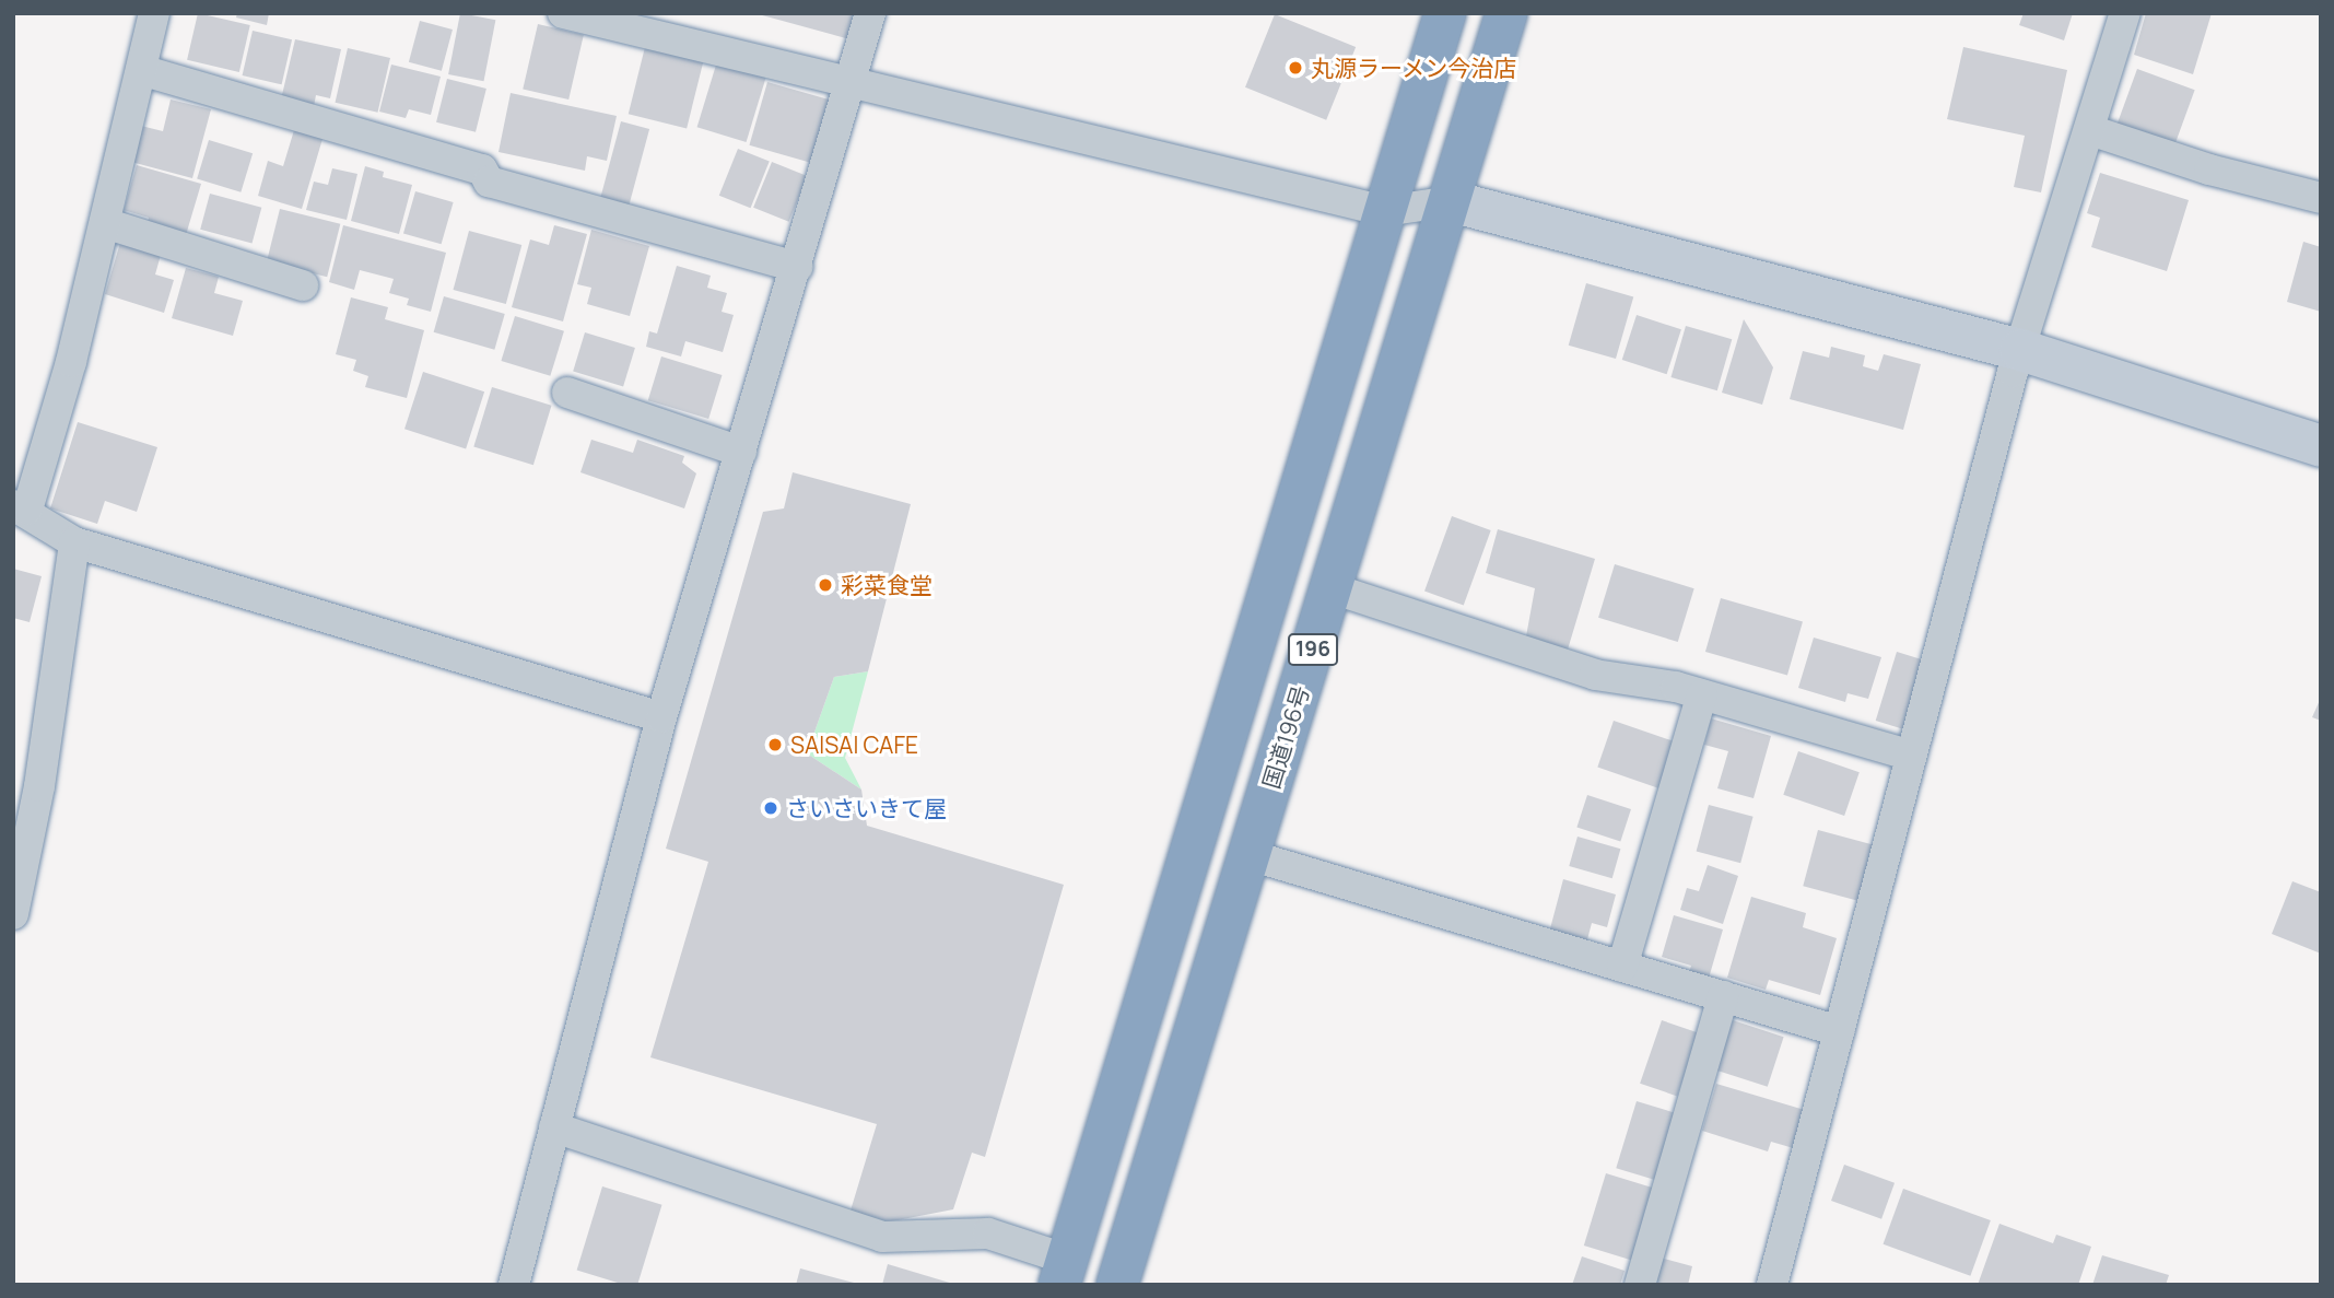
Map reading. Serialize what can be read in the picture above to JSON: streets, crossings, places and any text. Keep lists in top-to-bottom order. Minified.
{"streets":{"highway":["196","国道196号"]},"places":["丸源ラーメン今治店","彩菜食堂","SAISAI CAFE","さいさいきて屋"]}
